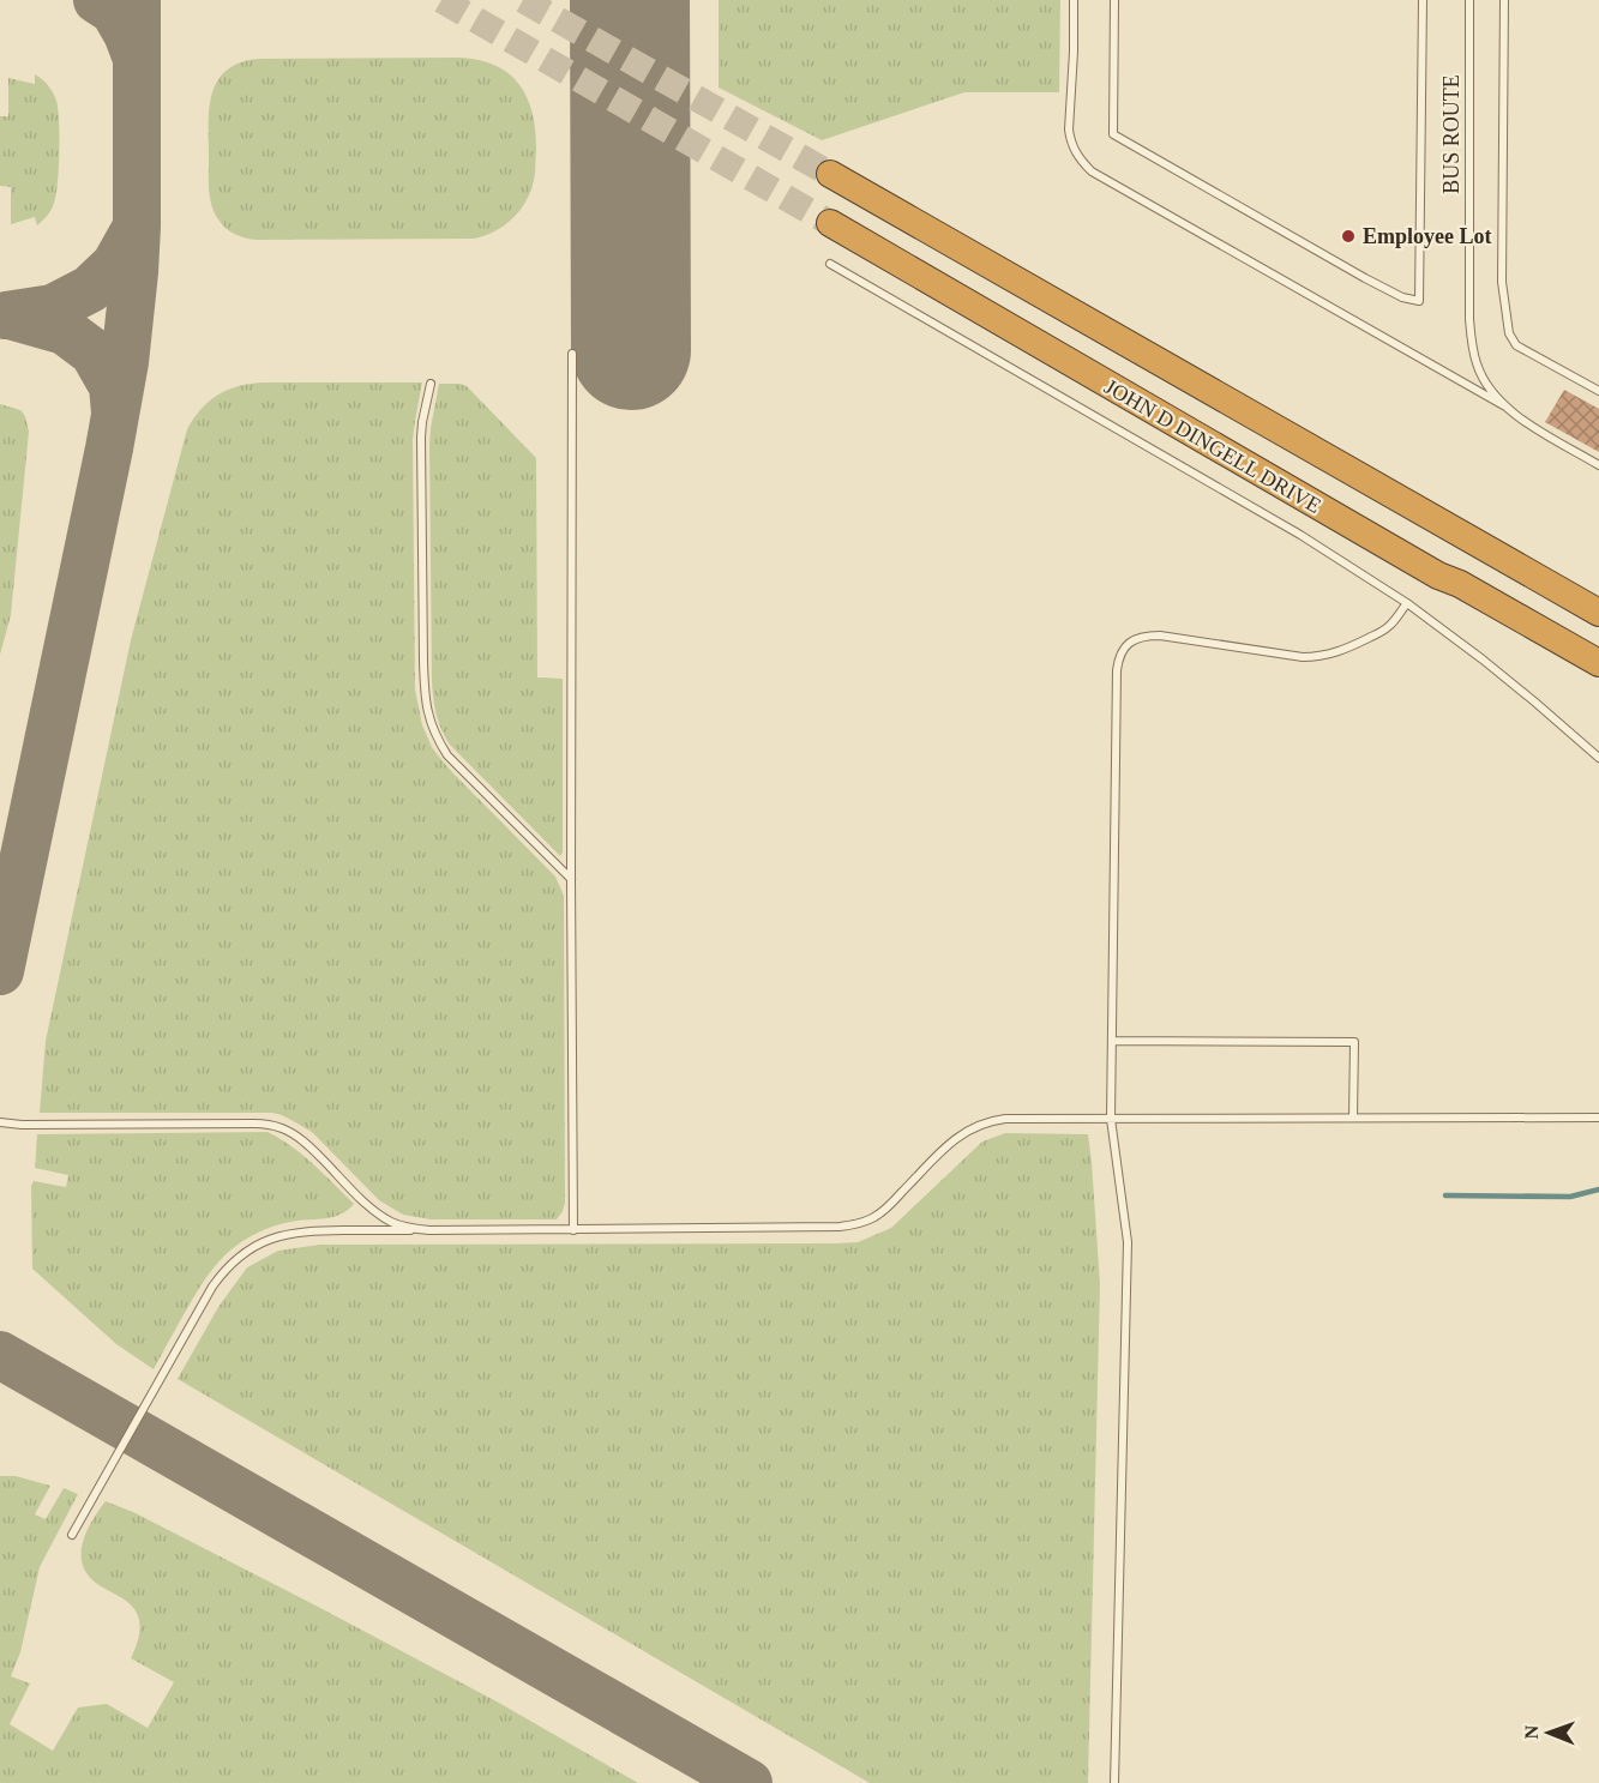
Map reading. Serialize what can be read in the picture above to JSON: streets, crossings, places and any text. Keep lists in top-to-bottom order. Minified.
{"streets":{"highway":["JOHN D DINGELL DRIVE"],"lane":["BUS ROUTE"]},"places":["Employee Lot"],"north":"left"}
